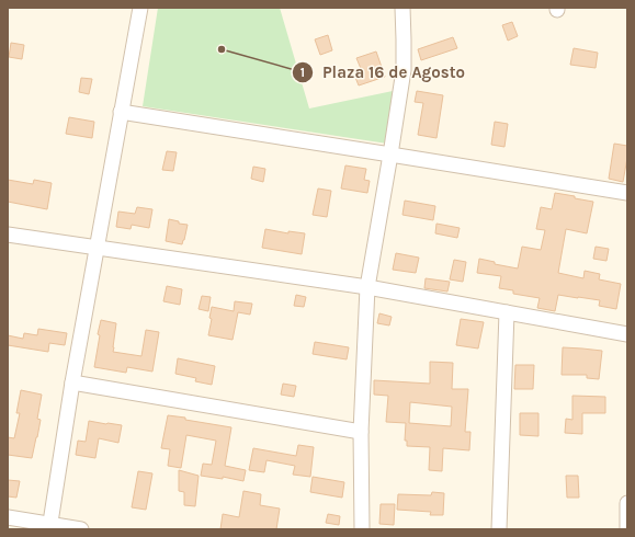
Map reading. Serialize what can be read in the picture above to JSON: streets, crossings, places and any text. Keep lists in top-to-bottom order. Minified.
{"places":["Plaza 16 de Agosto"]}
